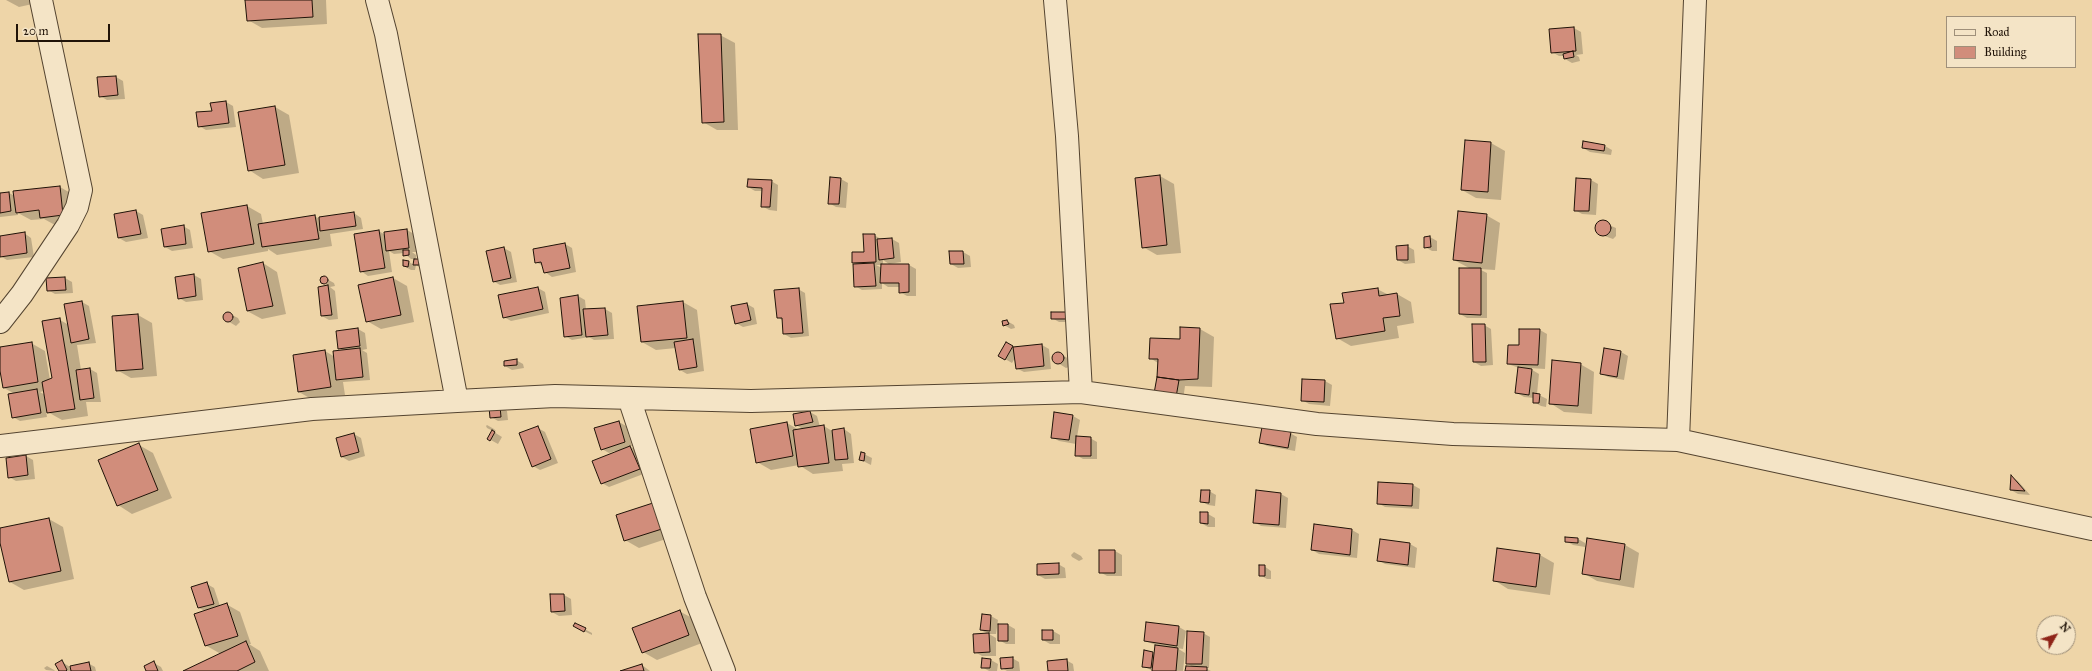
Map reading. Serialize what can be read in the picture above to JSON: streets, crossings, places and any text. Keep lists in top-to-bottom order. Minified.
{"legend":["Road","Building"],"scale_bar":"20 m","north":"top right"}
